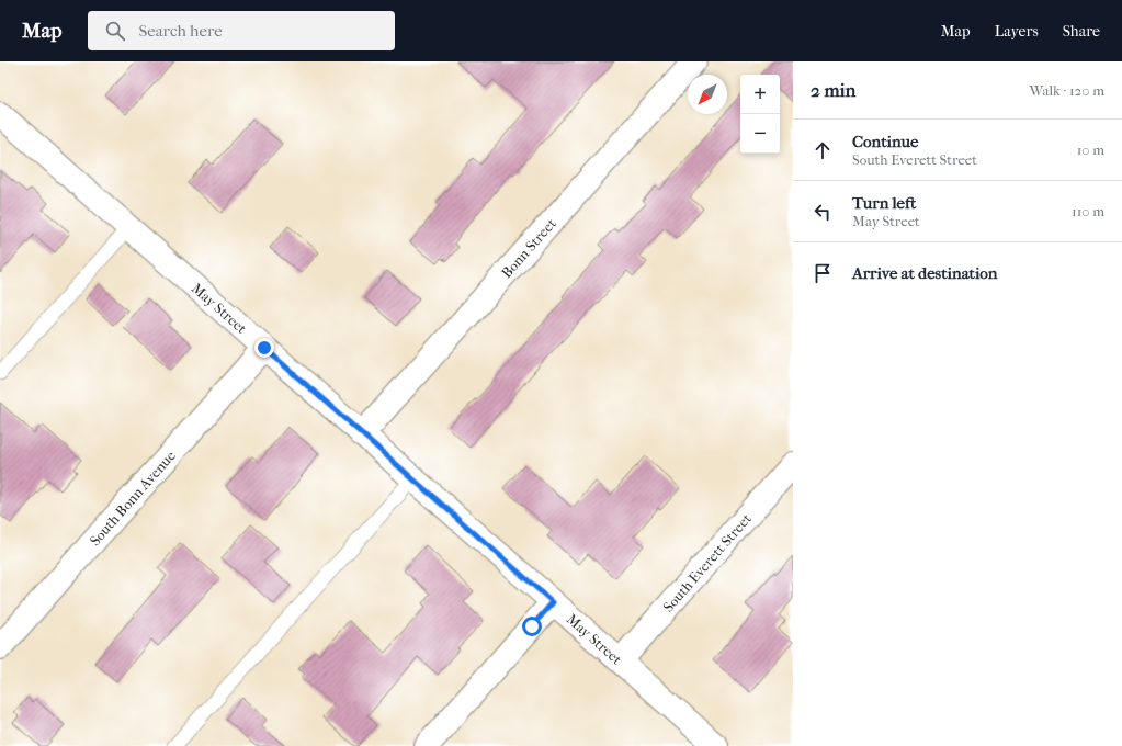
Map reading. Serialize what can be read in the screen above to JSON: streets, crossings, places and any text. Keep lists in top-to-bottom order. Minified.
{"streets":{"street":["Bonn Street","May Street","South Bonn Avenue","South Everett Street"]},"crossings":[["Bonn Street","May Street"],["May Street","South Bonn Avenue"],["May Street","South Everett Street"]],"north":"bottom left","page":{"header":"Map","search":"Search here","nav":["Map","Layers","Share"],"heading":["2 min","Walk · 120 m"],"map_buttons":["+","−"],"list":[["Continue","South Everett Street","10 m"],["Turn left","May Street","110 m"],"Arrive at destination"]}}
